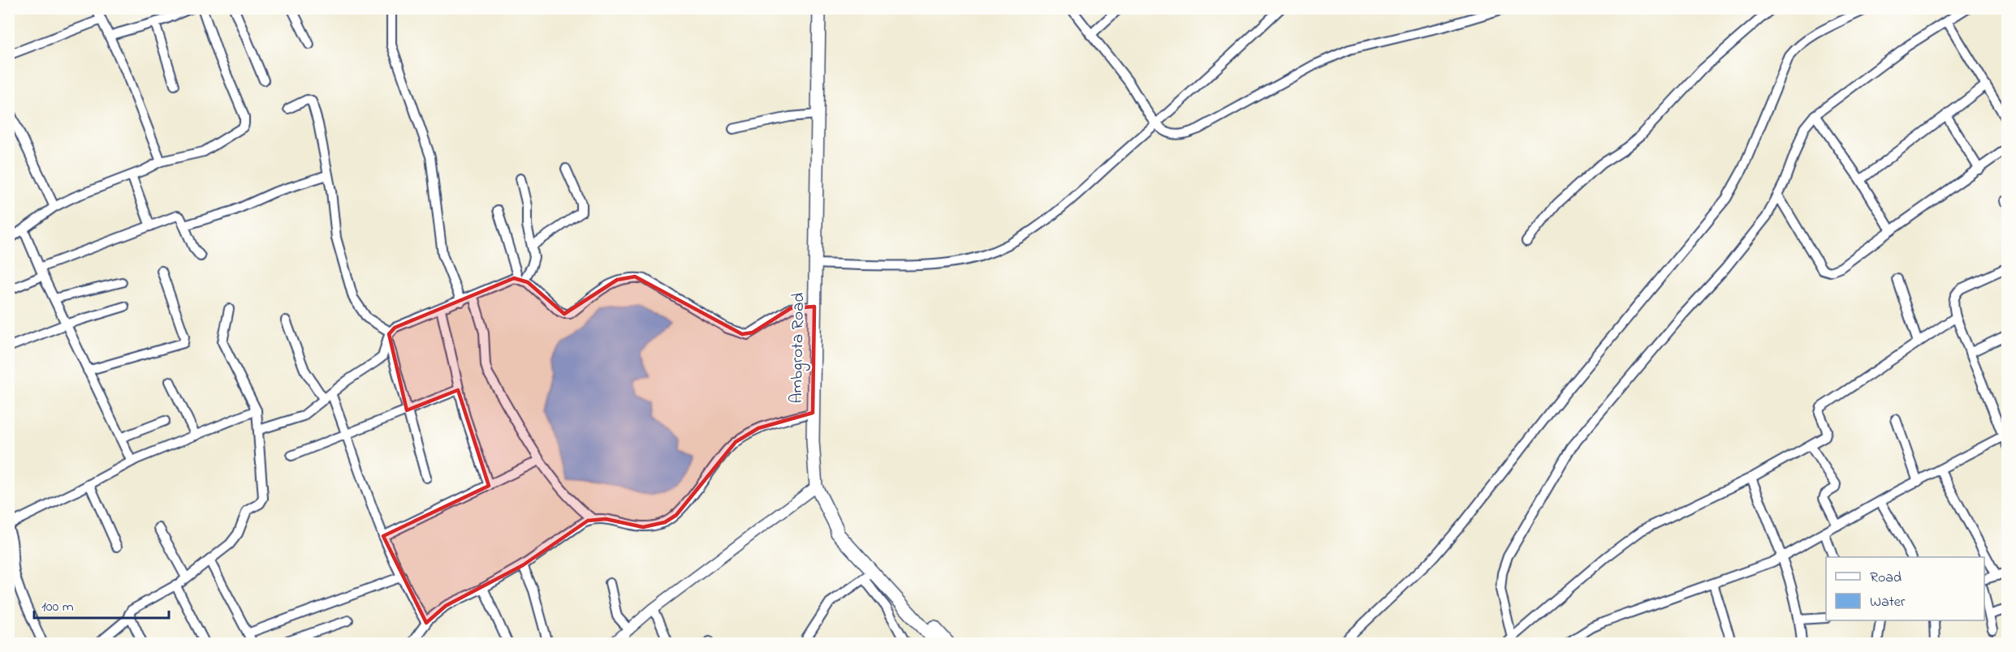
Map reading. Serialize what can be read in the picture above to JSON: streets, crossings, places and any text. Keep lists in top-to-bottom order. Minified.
{"streets":{"main road":["Ambgrota Road"]},"legend":["Road","Water"],"scale_bar":"100 m"}
